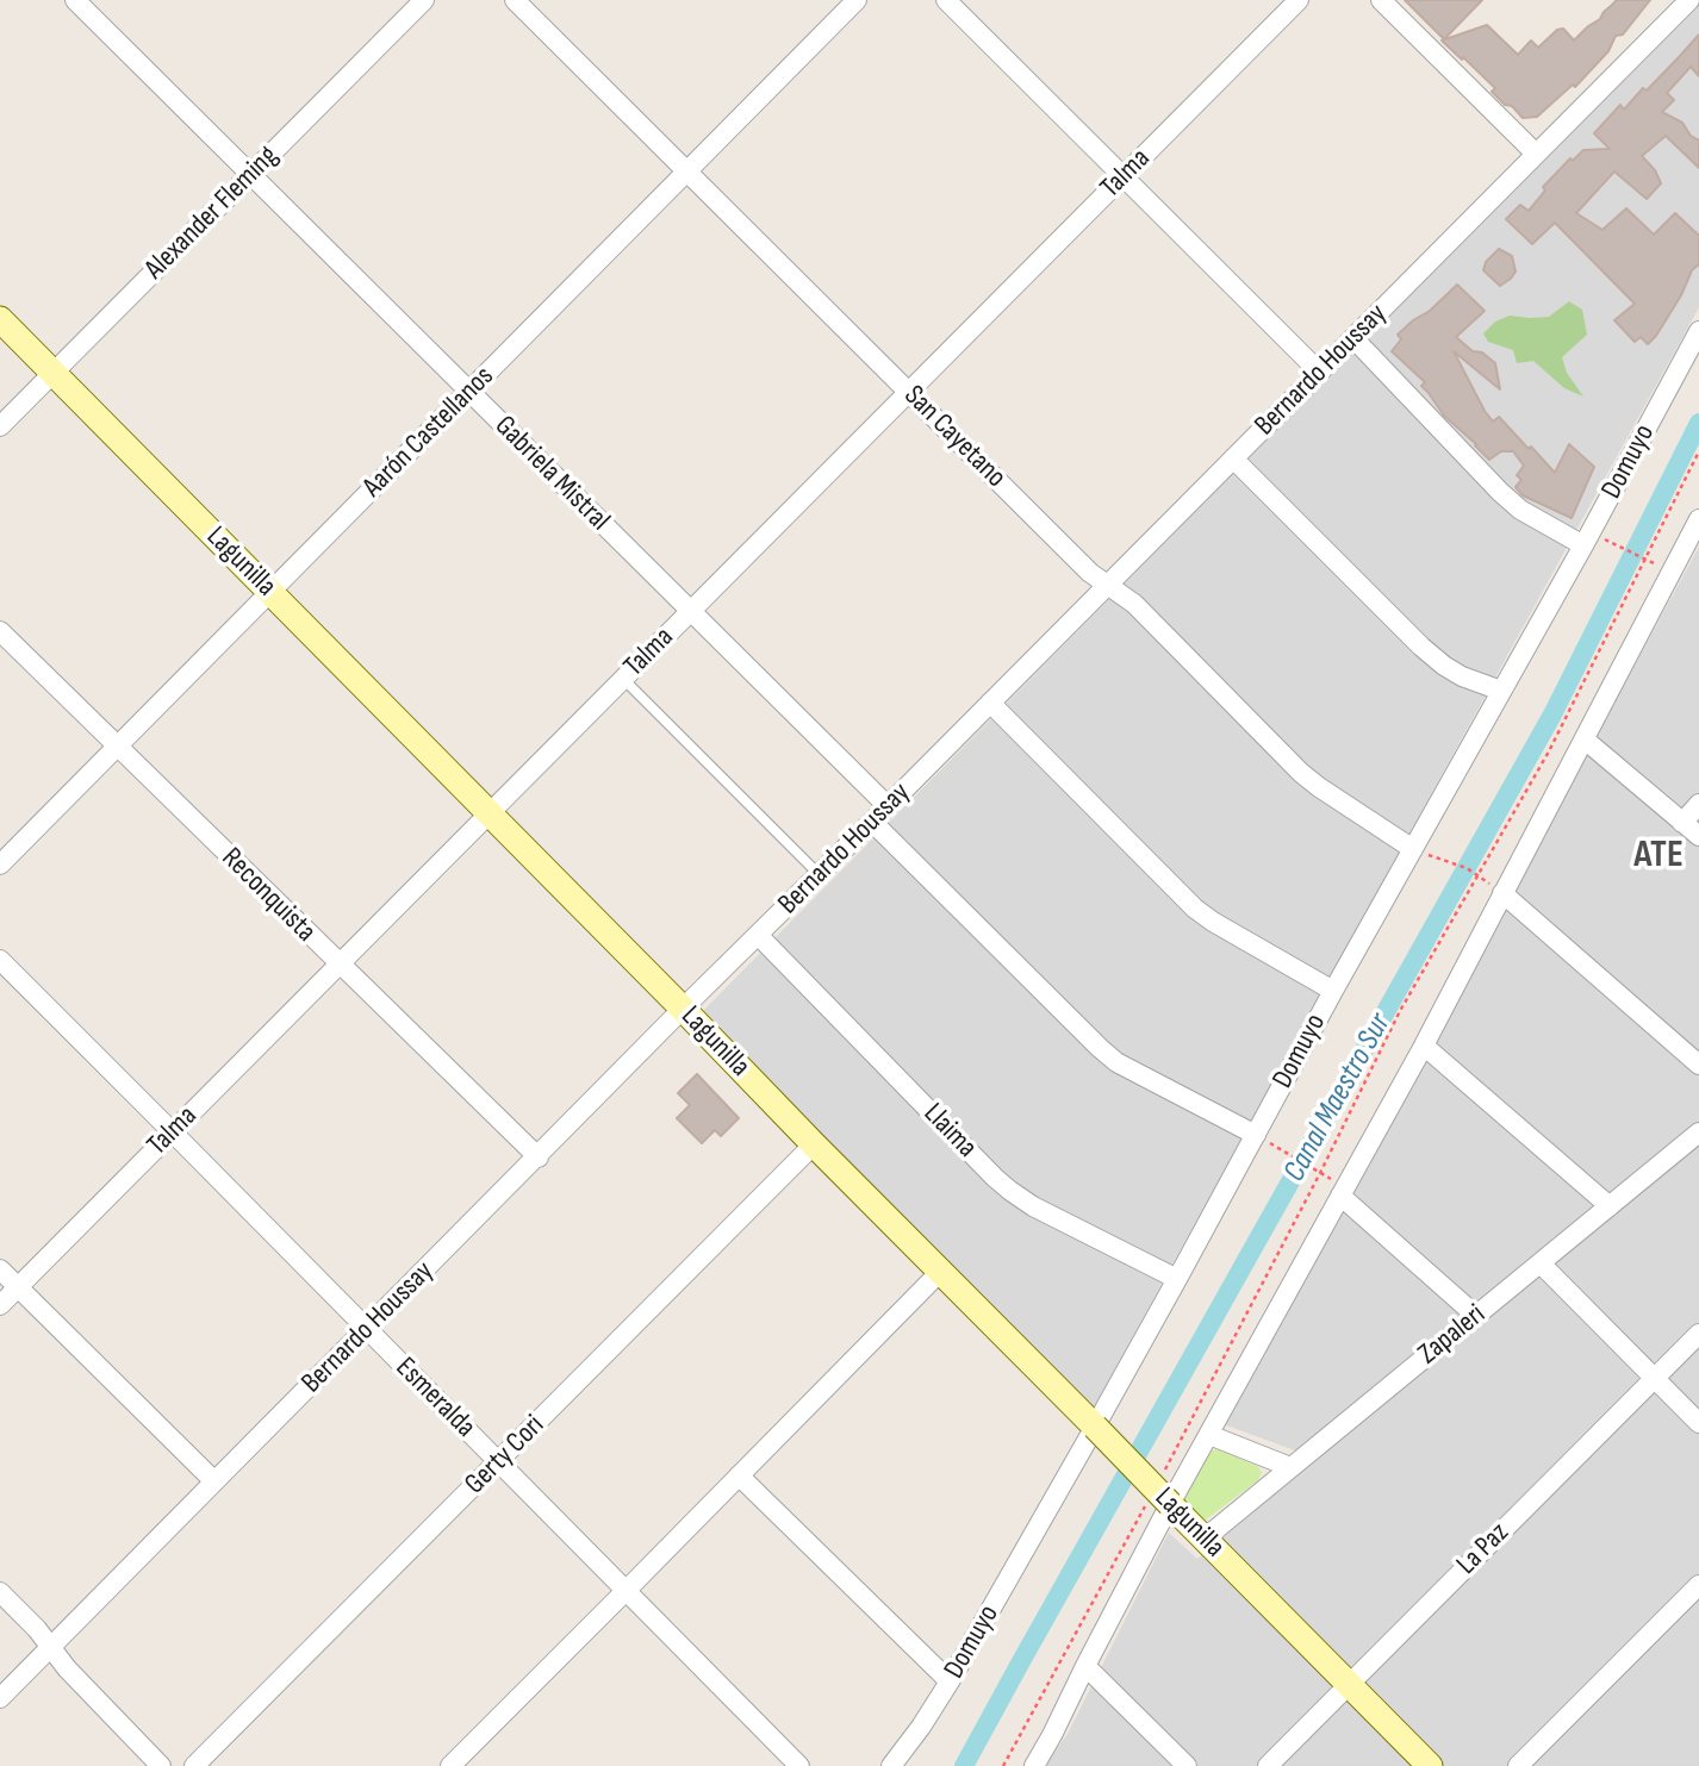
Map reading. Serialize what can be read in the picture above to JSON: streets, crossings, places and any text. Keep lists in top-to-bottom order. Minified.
{"streets":{"main road":["Lagunilla"],"street":["Talma","Alexander Fleming","Bernardo Houssay","Aarón Castellanos","San Cayetano","Domuyo","Gabriela Mistral","Reconquista","Llaima","Zapaleri","Esmeralda","Gerty Cori","La Paz"]},"crossings":[["Talma","San Cayetano"],["Talma","Gabriela Mistral"],["Talma","Lagunilla"],["Talma","Reconquista"],["Talma","Esmeralda"],["Alexander Fleming","Gabriela Mistral"],["Alexander Fleming","Lagunilla"],["Bernardo Houssay","San Cayetano"],["Bernardo Houssay","Gabriela Mistral"],["Bernardo Houssay","Lagunilla"],["Bernardo Houssay","Reconquista"],["Bernardo Houssay","Llaima"],["Bernardo Houssay","Esmeralda"],["Aarón Castellanos","San Cayetano"],["Aarón Castellanos","Gabriela Mistral"],["Aarón Castellanos","Lagunilla"],["Aarón Castellanos","Reconquista"],["San Cayetano","Domuyo"],["Domuyo","Lagunilla"],["Domuyo","Llaima"],["Lagunilla","Zapaleri"],["Lagunilla","Gerty Cori"],["Lagunilla","La Paz"],["Esmeralda","Gerty Cori"]],"districts":["ATE"],"water":["Canal Maestro Sur"]}
